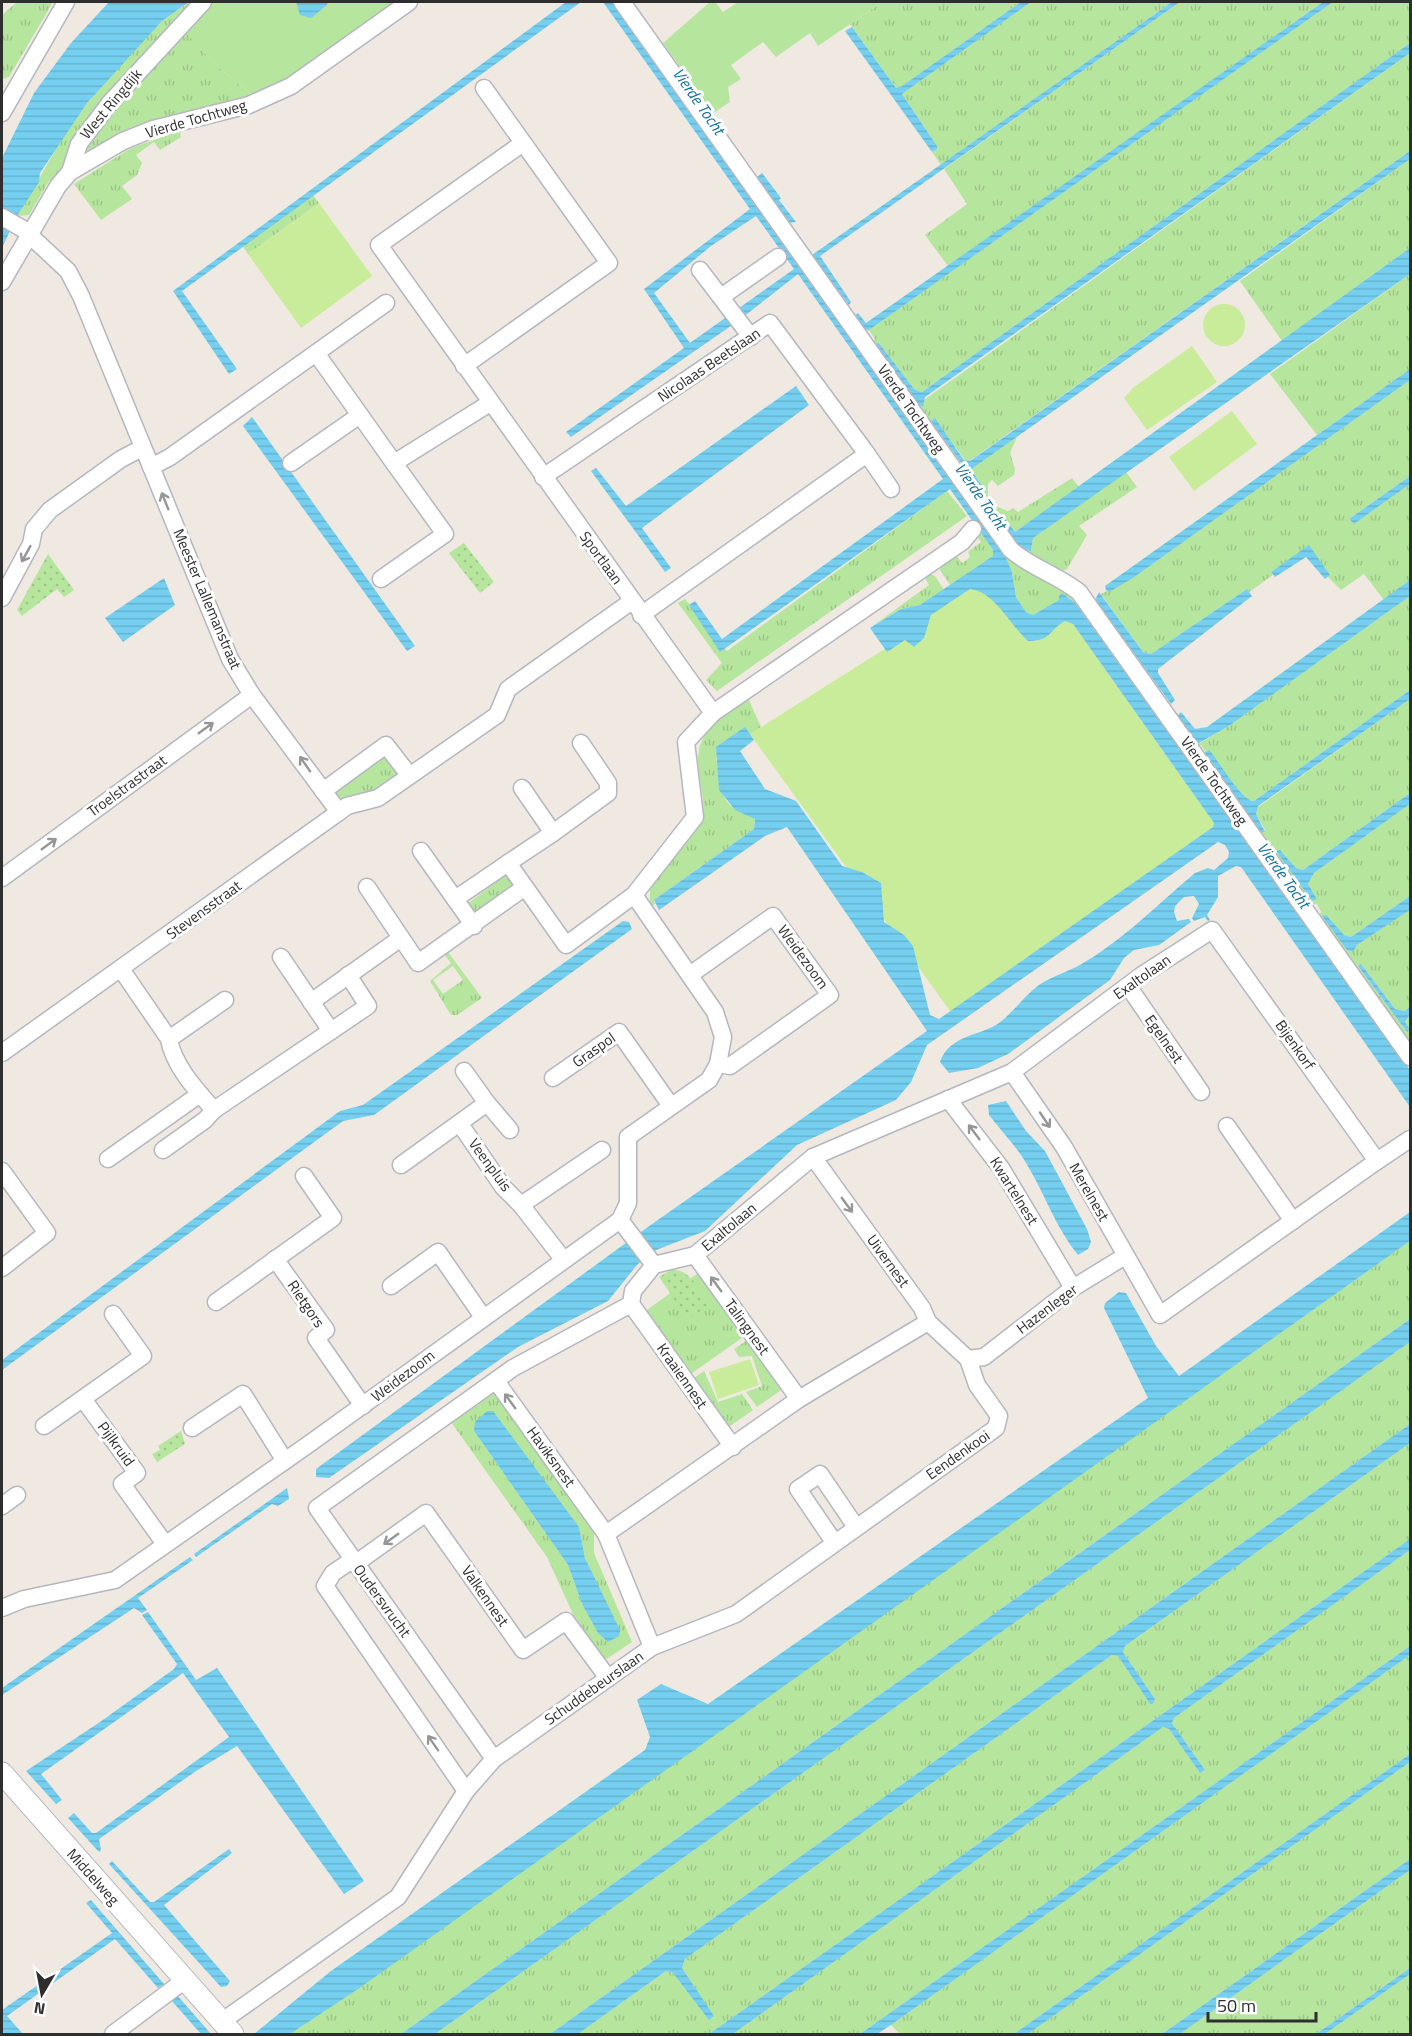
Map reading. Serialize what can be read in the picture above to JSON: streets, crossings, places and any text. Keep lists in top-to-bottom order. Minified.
{"streets":{"street":["West Ringdijk","Vierde Tochtweg","Nicolaas Beetslaan","Sportlaan","Meester Lallemanstraat","Troelstrastraat","Stevensstraat","Weidezoom","Exaltolaan","Egelnest","Bijenkorf","Graspol","Veenpluis","Kwartelnest","Merelnest","Uivernest","Rietgors","Hazenleger","Talingnest","Kraaiennest","Pijlkruid","Eendenkooi","Haviksnest","Valkennest","Oudersvrucht","Schuddebeurslaan","Middelweg"]},"crossings":[["West Ringdijk","Vierde Tochtweg"],["West Ringdijk","Meester Lallemanstraat"],["Nicolaas Beetslaan","Sportlaan"],["Sportlaan","Stevensstraat"],["Meester Lallemanstraat","Troelstrastraat"],["Meester Lallemanstraat","Stevensstraat"],["Weidezoom","Veenpluis"],["Weidezoom","Rietgors"],["Weidezoom","Pijlkruid"],["Exaltolaan","Egelnest"],["Exaltolaan","Bijenkorf"],["Exaltolaan","Kwartelnest"],["Exaltolaan","Merelnest"],["Exaltolaan","Uivernest"],["Exaltolaan","Talingnest"],["Kwartelnest","Hazenleger"],["Merelnest","Hazenleger"],["Uivernest","Hazenleger"],["Uivernest","Eendenkooi"],["Hazenleger","Eendenkooi"],["Eendenkooi","Schuddebeurslaan"],["Haviksnest","Schuddebeurslaan"],["Valkennest","Oudersvrucht"],["Valkennest","Schuddebeurslaan"],["Oudersvrucht","Schuddebeurslaan"],["Schuddebeurslaan","Middelweg"]],"one_way":["Meester Lallemanstraat","Troelstrastraat","Kwartelnest","Merelnest","Uivernest","Talingnest","Haviksnest"],"water":["Vierde Tocht"],"scale_bar":"50 m","north":"bottom"}
